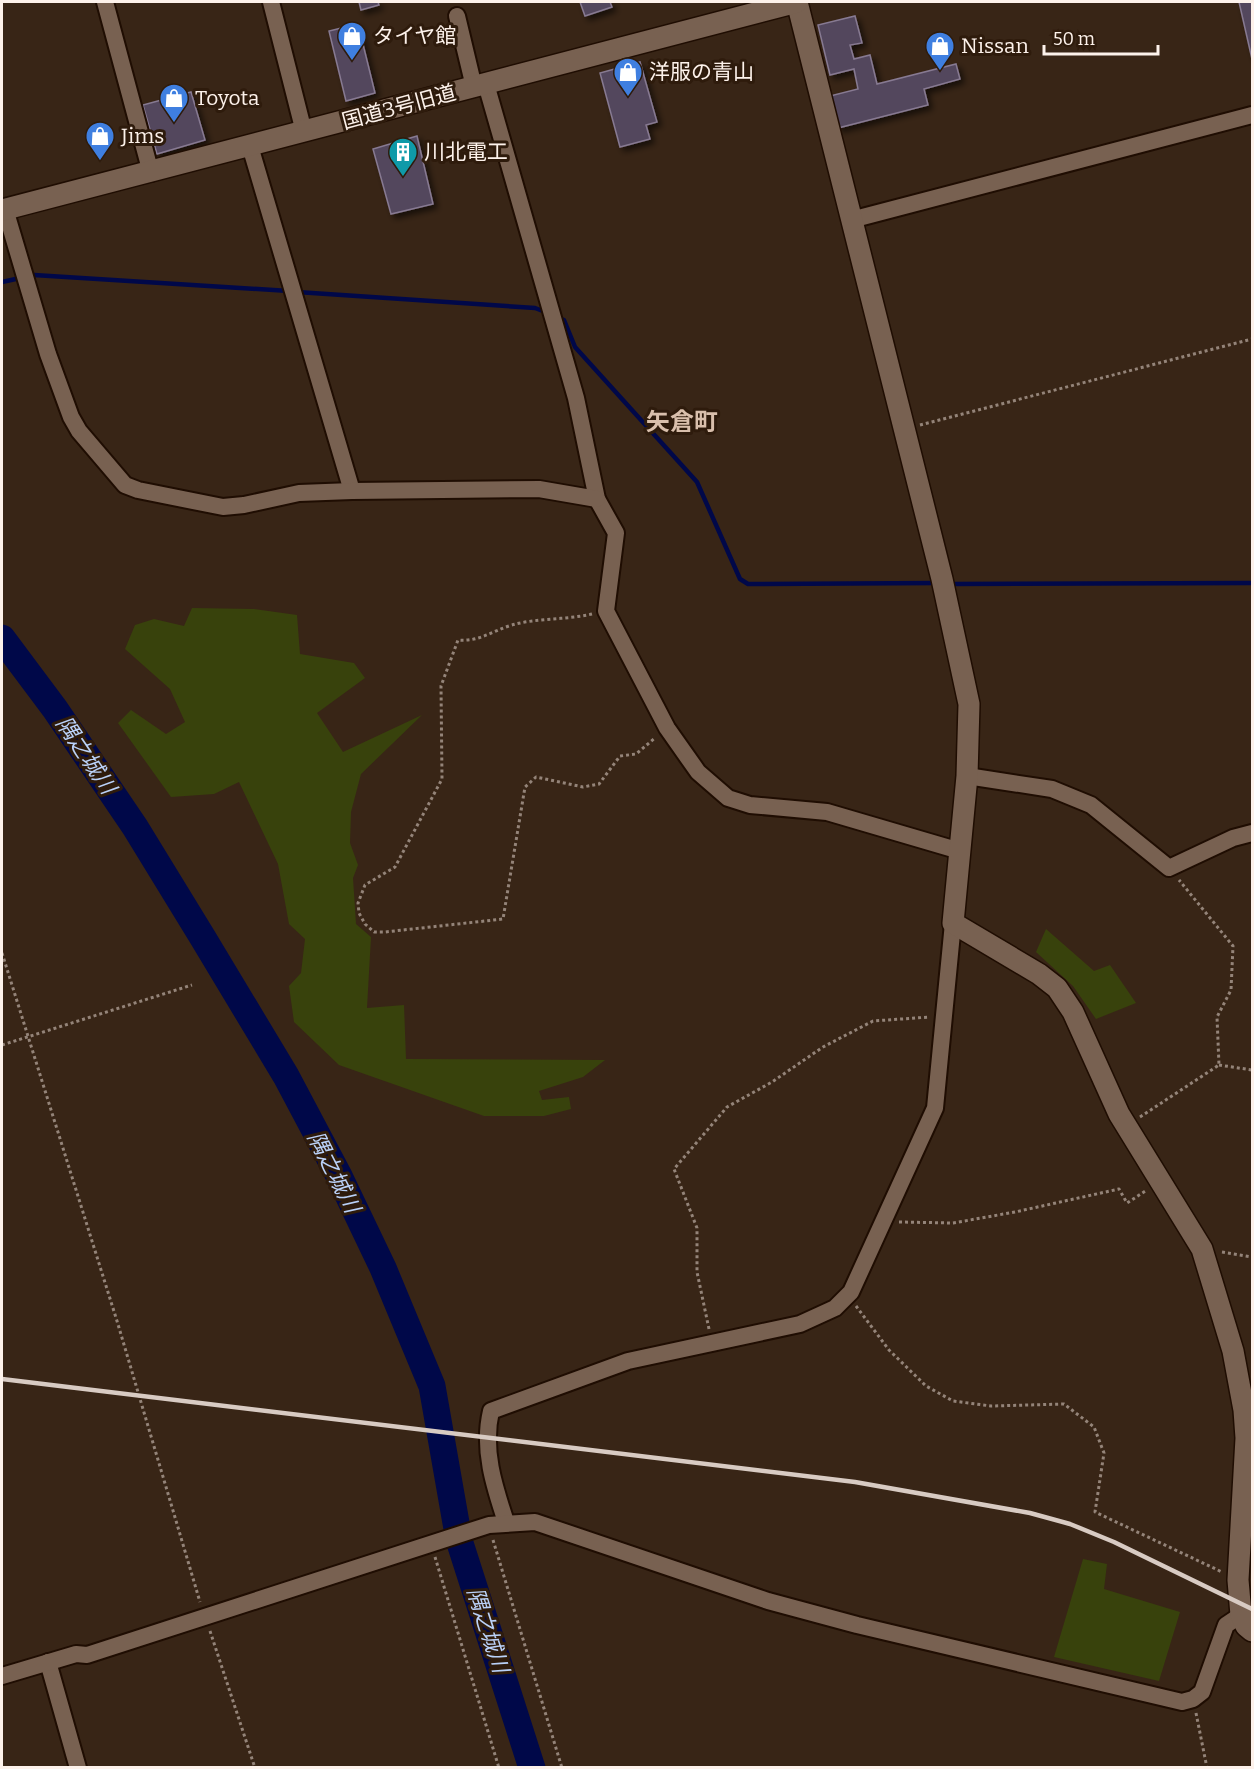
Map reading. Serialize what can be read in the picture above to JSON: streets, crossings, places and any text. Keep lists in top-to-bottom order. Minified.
{"streets":{"street":["国道3号旧道"]},"districts":["矢倉町"],"water":["隅之城川"],"places":{"shop":["タイヤ館","Nissan","洋服の青山","Toyota","Jims"],"building":["川北電工"]},"scale_bar":"50 m"}
